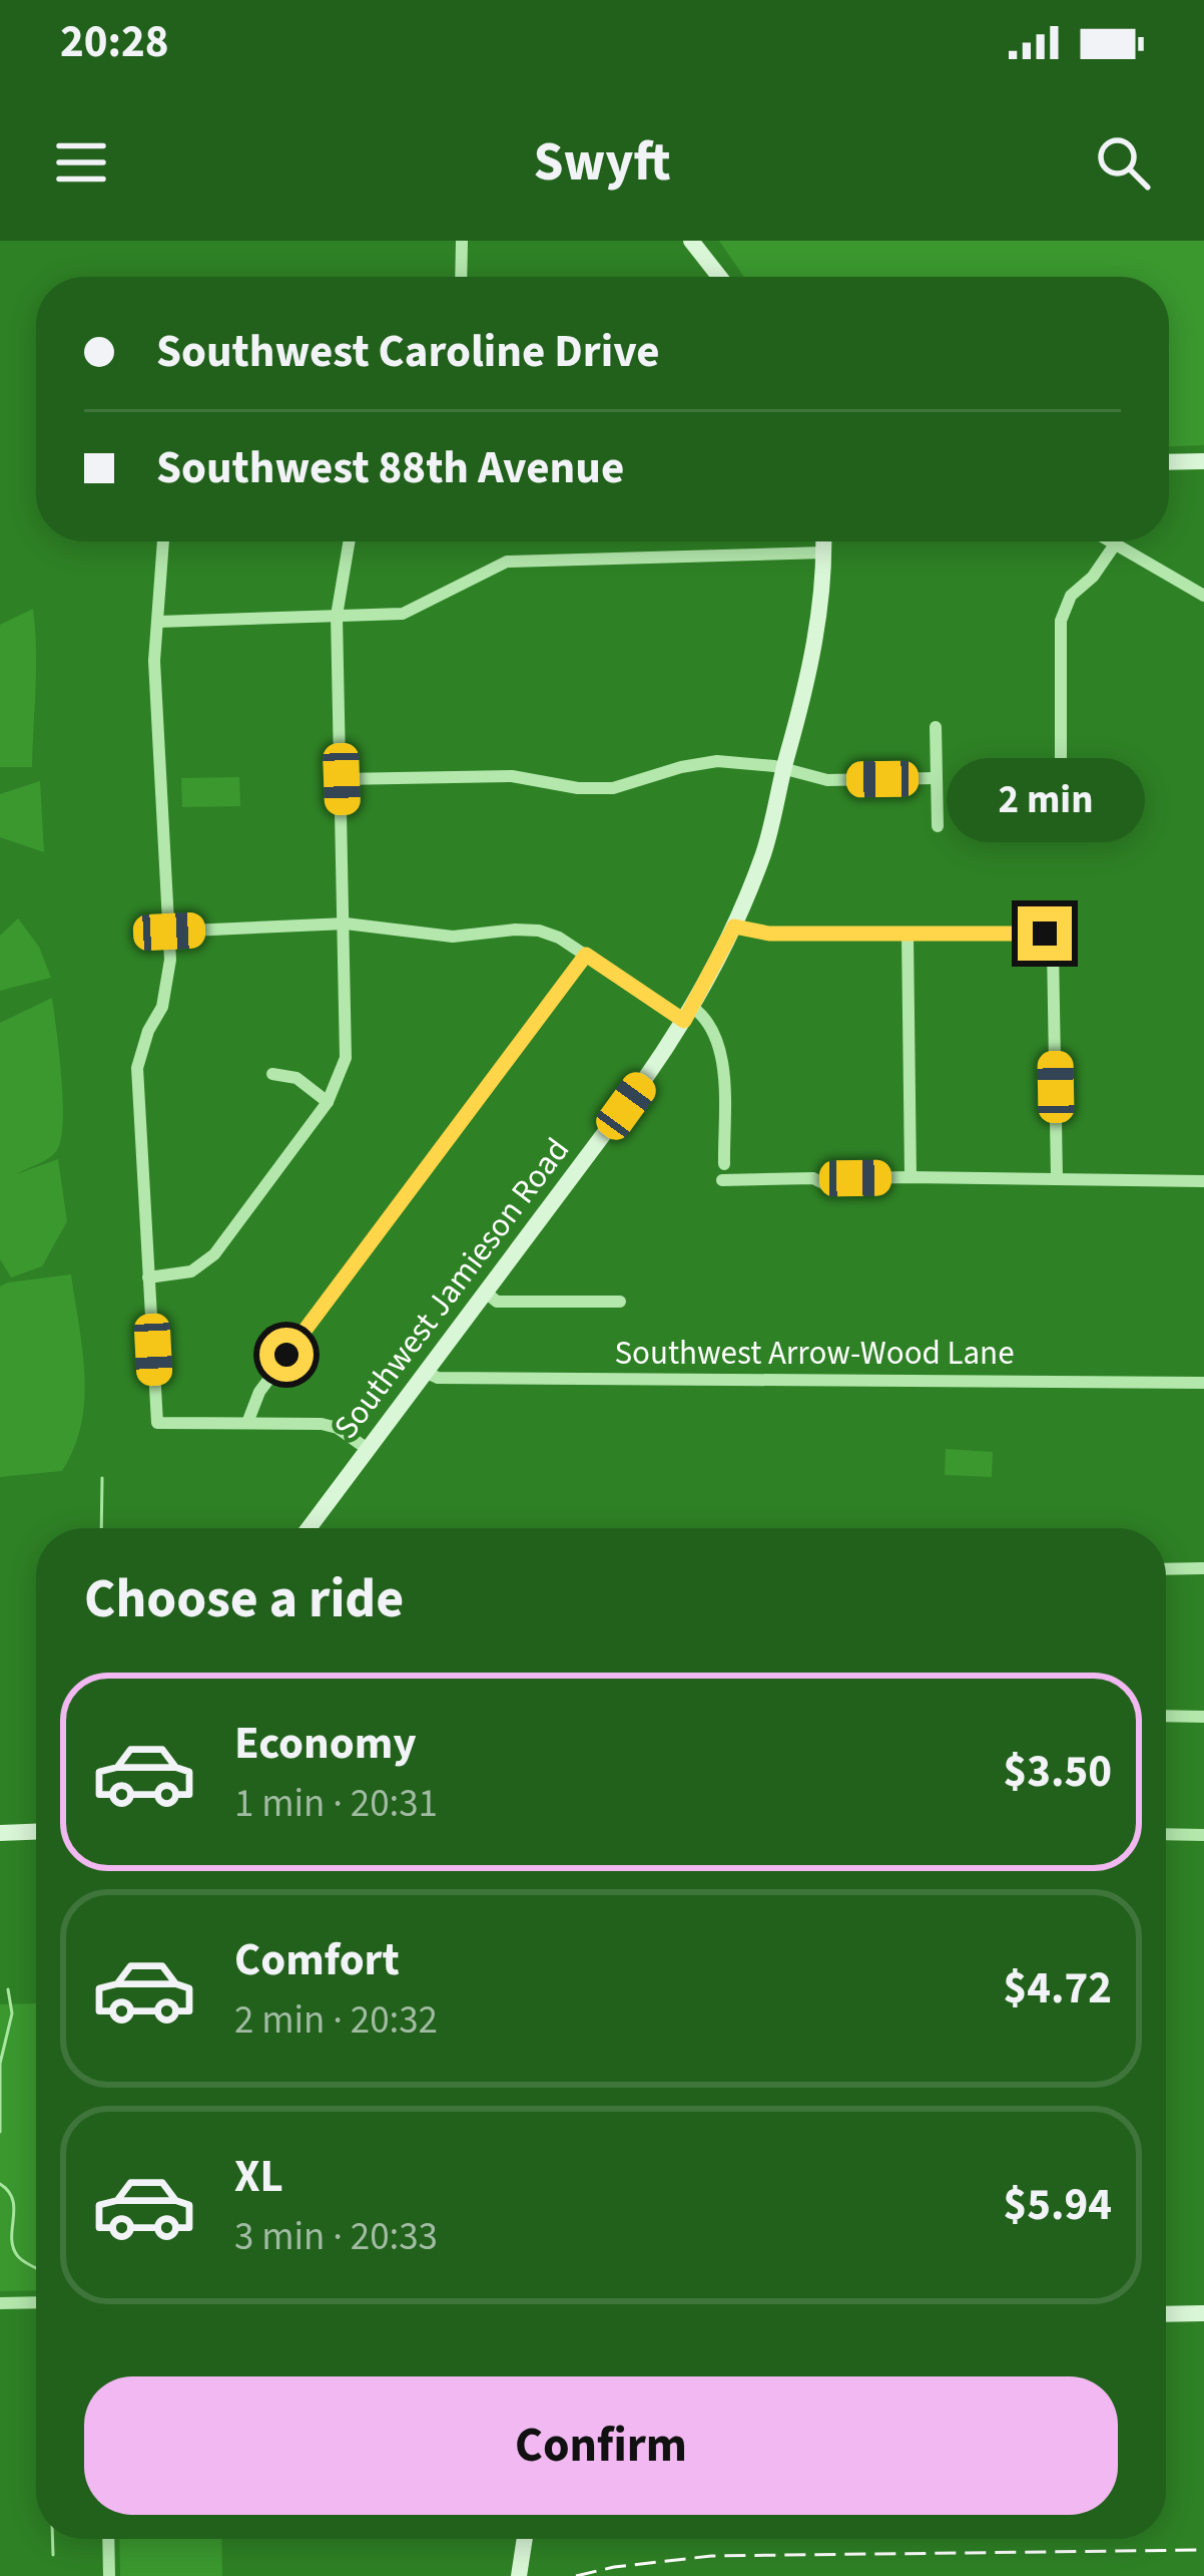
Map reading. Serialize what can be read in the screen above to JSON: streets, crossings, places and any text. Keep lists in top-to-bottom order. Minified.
{"streets":{"street":["Southwest Jamieson Road","Southwest Arrow-Wood Lane"]},"crossings":[["Southwest Jamieson Road","Southwest Arrow-Wood Lane"]],"page":{"status":"20:28","header":"Swyft","banner":["Southwest Caroline Drive","Southwest 88th Avenue"],"bubble":"2 min","heading":"Choose a ride","list":[{"name":"Economy","note":"1 min · 20:31","value":"$3.50"},{"name":"Comfort","note":"2 min · 20:32","value":"$4.72"},{"name":"XL","note":"3 min · 20:33","value":"$5.94"}],"buttons":"Confirm"}}
